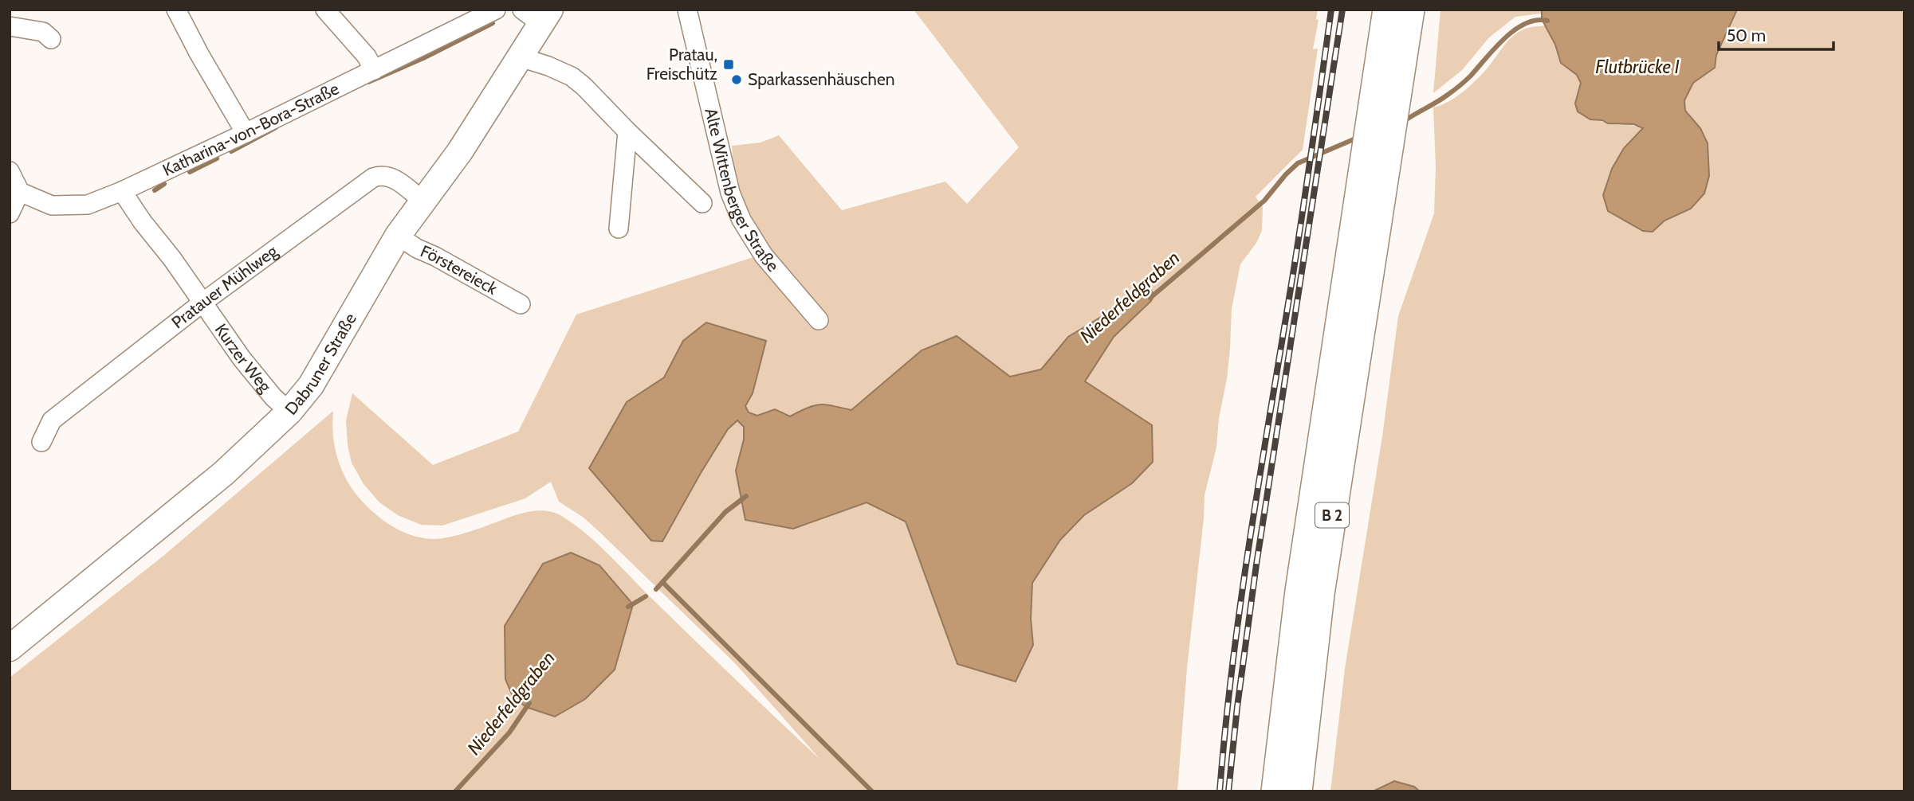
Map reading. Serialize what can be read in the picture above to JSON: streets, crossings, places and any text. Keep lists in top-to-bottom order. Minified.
{"streets":{"main road":["B 2"],"street":["Katharina-von-Bora-Straße","Alte Wittenberger Straße","Förstereieck","Pratauer Mühlweg","Kurzer Weg","Dabruner Straße"]},"crossings":[["Katharina-von-Bora-Straße","Kurzer Weg"],["Förstereieck","Dabruner Straße"],["Pratauer Mühlweg","Kurzer Weg"],["Pratauer Mühlweg","Dabruner Straße"],["Kurzer Weg","Dabruner Straße"]],"water":["Flutbrücke I","Niederfeldgraben"],"places":{"transit":["Pratau, Freischütz"],"other":["Sparkassenhäuschen"]},"scale_bar":"50 m"}
